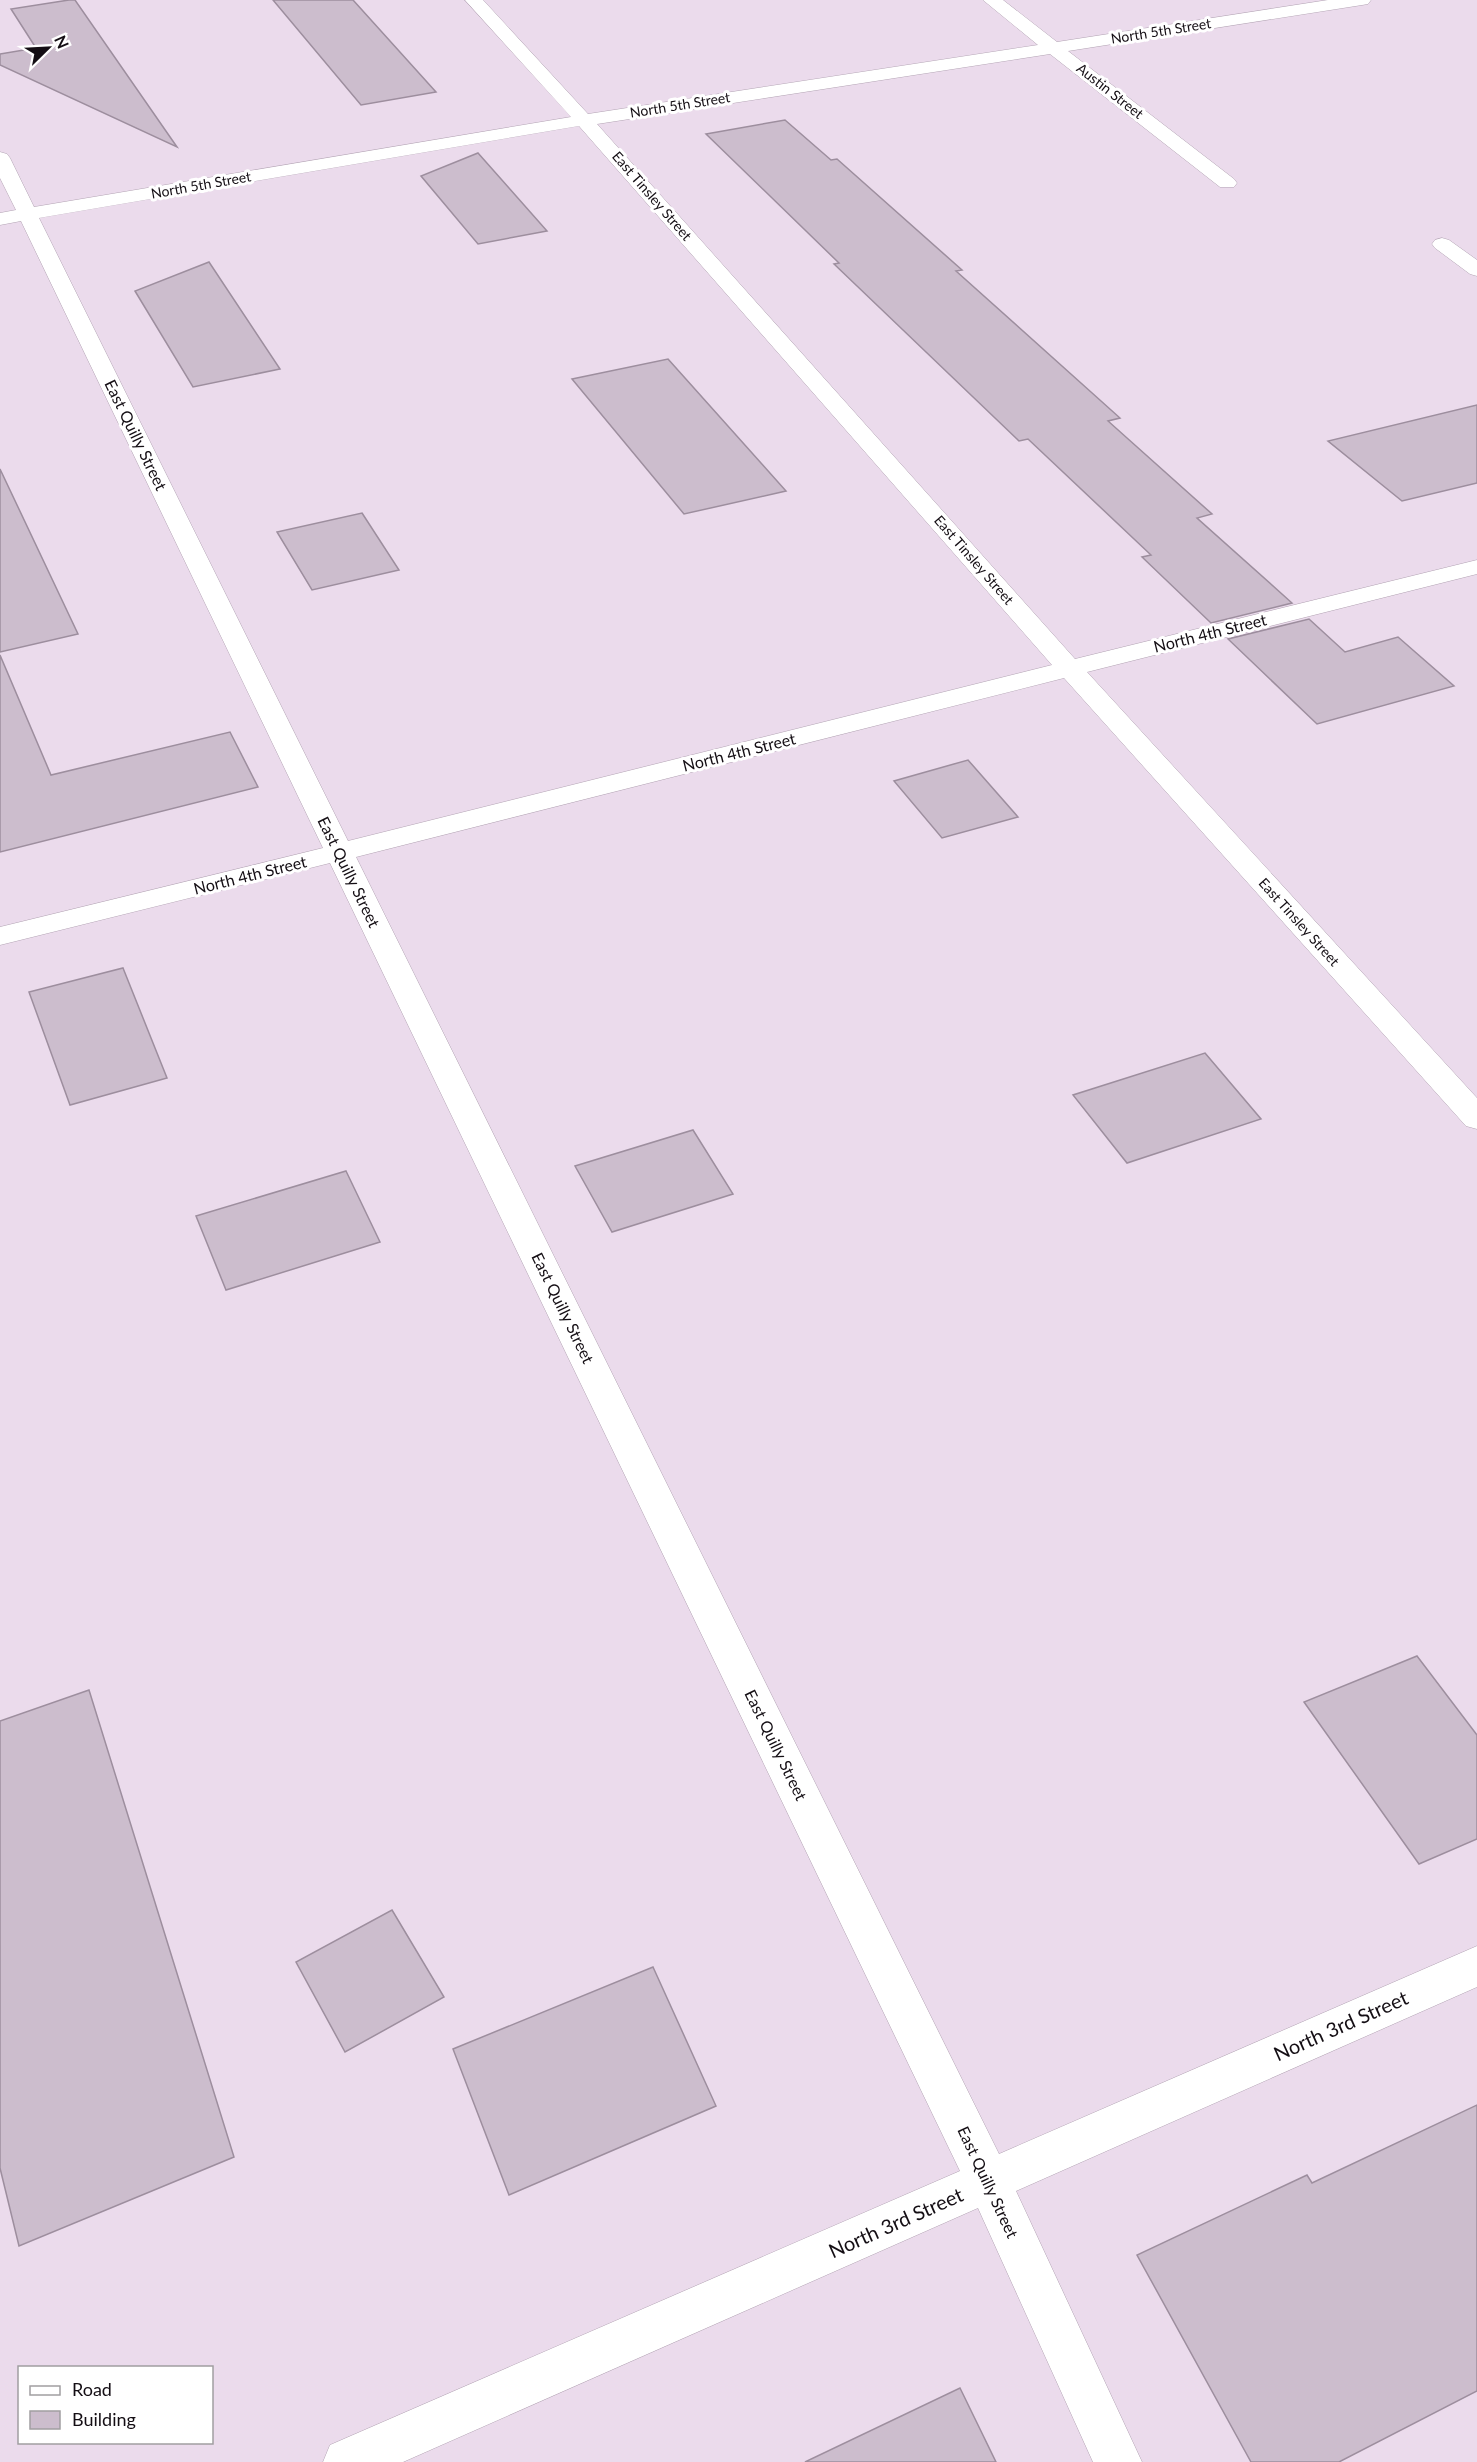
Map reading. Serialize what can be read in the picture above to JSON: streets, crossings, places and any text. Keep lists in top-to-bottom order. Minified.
{"streets":{"street":["North 5th Street","Austin Street","East Tinsley Street","East Quilly Street","North 4th Street","North 3rd Street"]},"crossings":[["North 5th Street","Austin Street"],["North 5th Street","East Tinsley Street"],["North 5th Street","East Quilly Street"],["East Tinsley Street","North 4th Street"],["East Quilly Street","North 4th Street"],["East Quilly Street","North 3rd Street"]],"legend":["Road","Building"],"north":"top right"}
